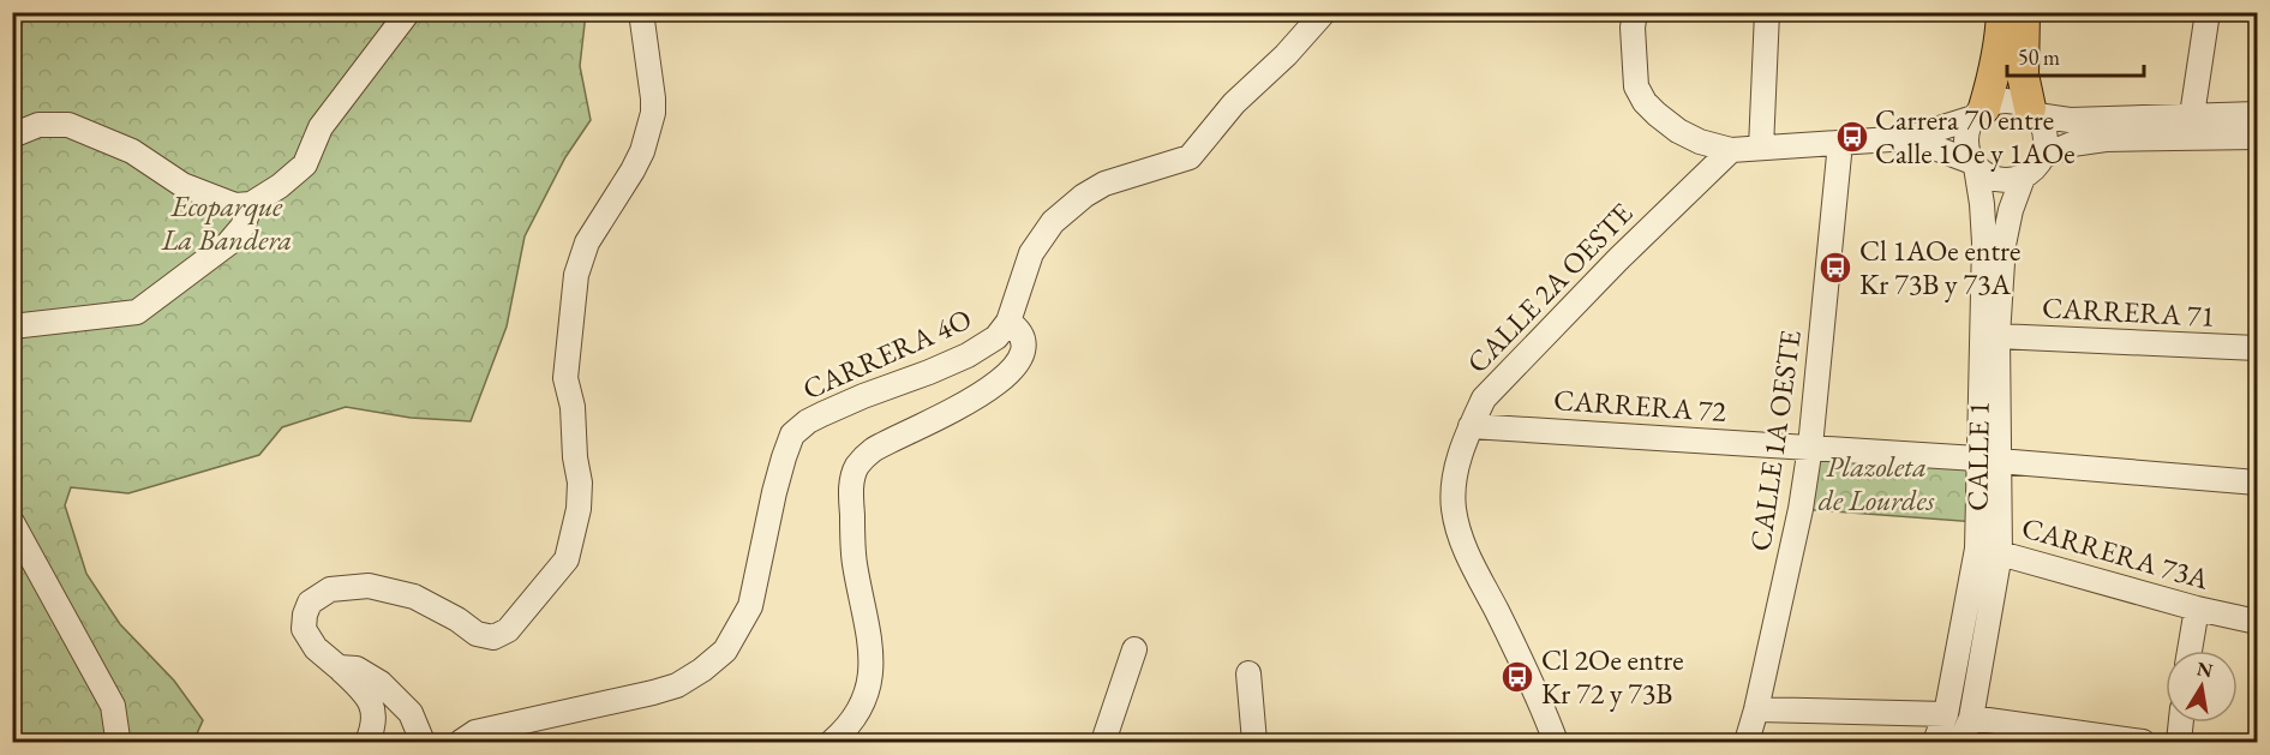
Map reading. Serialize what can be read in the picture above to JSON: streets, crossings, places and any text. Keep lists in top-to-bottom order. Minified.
{"streets":{"street":["CALLE 2A OESTE","CARRERA 71","CARRERA 4O","CARRERA 72","CALLE 1A OESTE","CALLE 1","CARRERA 73A"]},"crossings":[["CALLE 2A OESTE","CARRERA 72"],["CARRERA 71","CALLE 1"],["CARRERA 72","CALLE 1A OESTE"],["CARRERA 72","CALLE 1"],["CALLE 1","CARRERA 73A"]],"parks":["Ecoparque La Bandera","Plazoleta de Lourdes"],"places":{"bus stop":["Carrera 70 entre Calle 1Oe y 1AOe","Cl 1AOe entre Kr 73B y 73A","Cl 2Oe entre Kr 72 y 73B"]},"scale_bar":"50 m","north":"top"}
